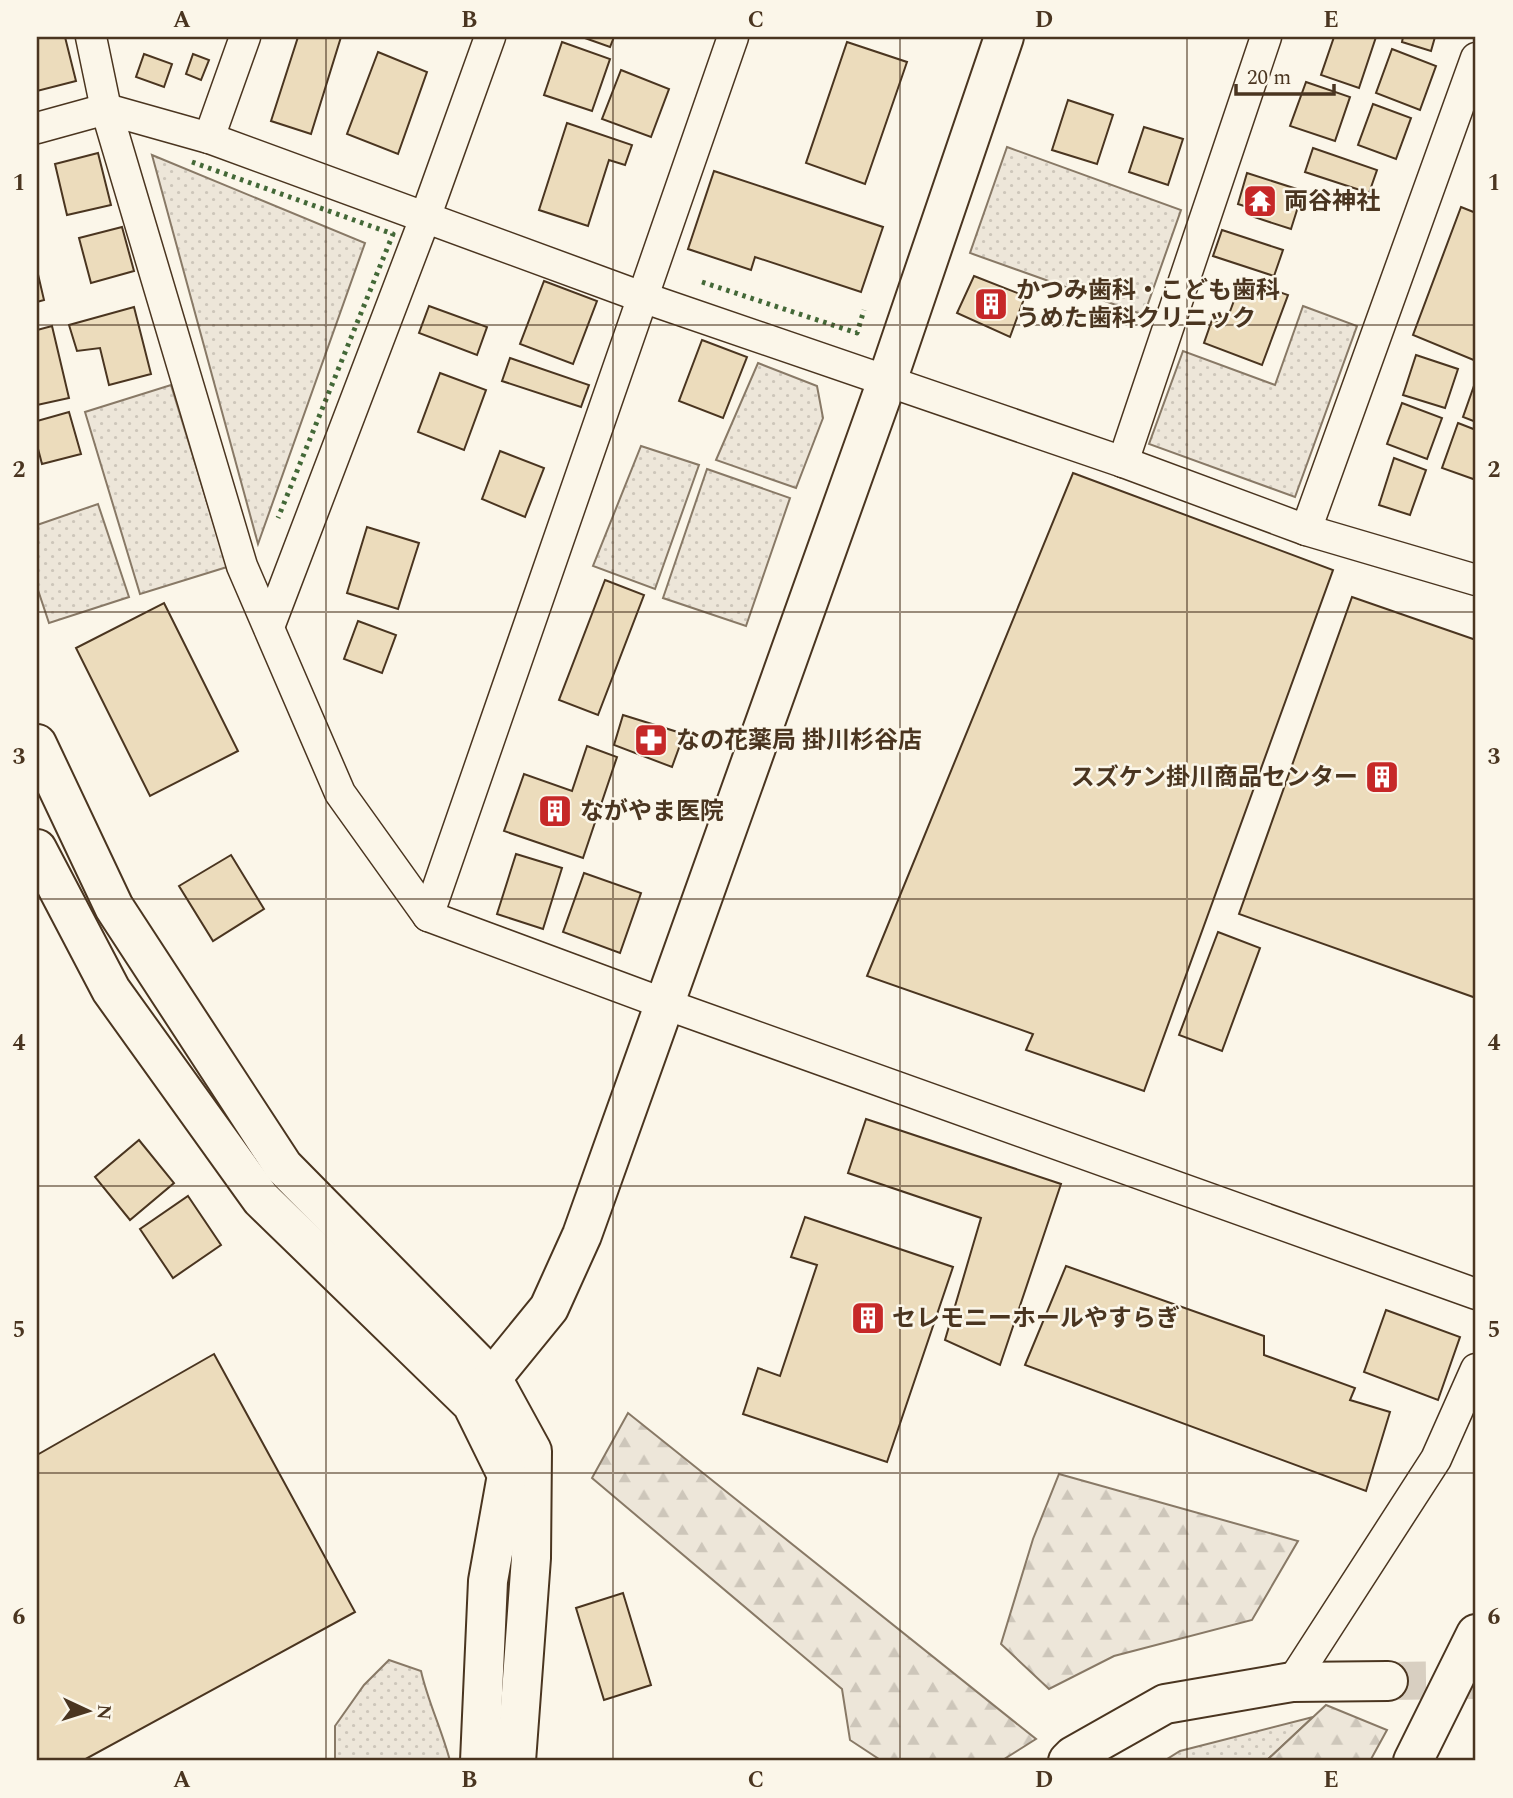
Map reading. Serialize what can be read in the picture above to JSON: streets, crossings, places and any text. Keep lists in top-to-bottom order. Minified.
{"places":{"temple":["両谷神社"],"building":["かつみ歯科・こども歯科 うめた歯科クリニック","スズケン掛川商品センター","ながやま医院","セレモニーホールやすらぎ"],"pharmacy":["なの花薬局 掛川杉谷店"]},"scale_bar":"20 m","north":"right","grid":{"columns":["A","B","C","D","E"],"rows":["1","2","3","4","5","6"]}}
